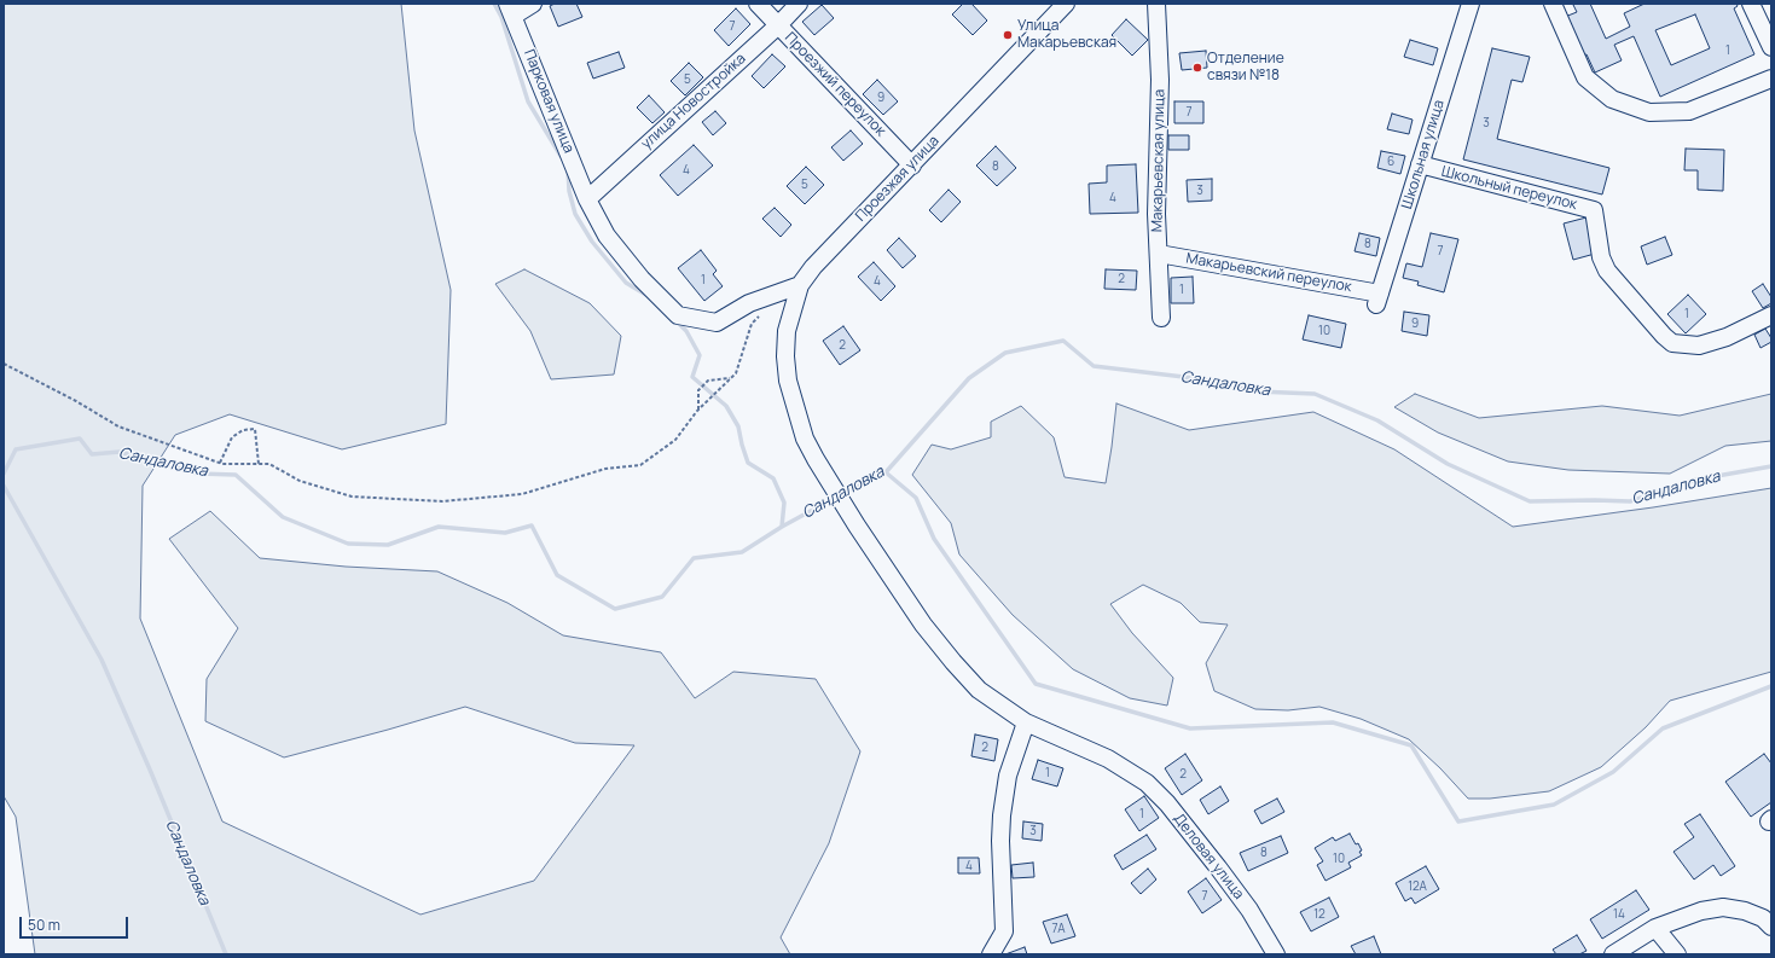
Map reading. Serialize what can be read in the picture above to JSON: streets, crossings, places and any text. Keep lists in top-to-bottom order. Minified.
{"streets":{"street":["Проезжий переулок","Парковая улица","улица Новостройка","Школьная улица","Макарьевская улица","Проезжая улица","Школьный переулок","Макарьевский переулок","Деловая улица"]},"crossings":[["Проезжий переулок","улица Новостройка"],["Проезжий переулок","Проезжая улица"],["Парковая улица","улица Новостройка"],["Парковая улица","Проезжая улица"],["Школьная улица","Школьный переулок"],["Школьная улица","Макарьевский переулок"],["Макарьевская улица","Макарьевский переулок"],["Проезжая улица","Деловая улица"]],"water":["Сандаловка"],"places":["Улица Макарьевская","Отделение связи №18"],"house_numbers":["7","1","5","9","7","3","6","8","4","5","3","4","8","7","2","1","4","1","1","9","10","2","2","1","2","1","3","8","10","4","12А","7","12","14","7А"],"scale_bar":"50 m"}
